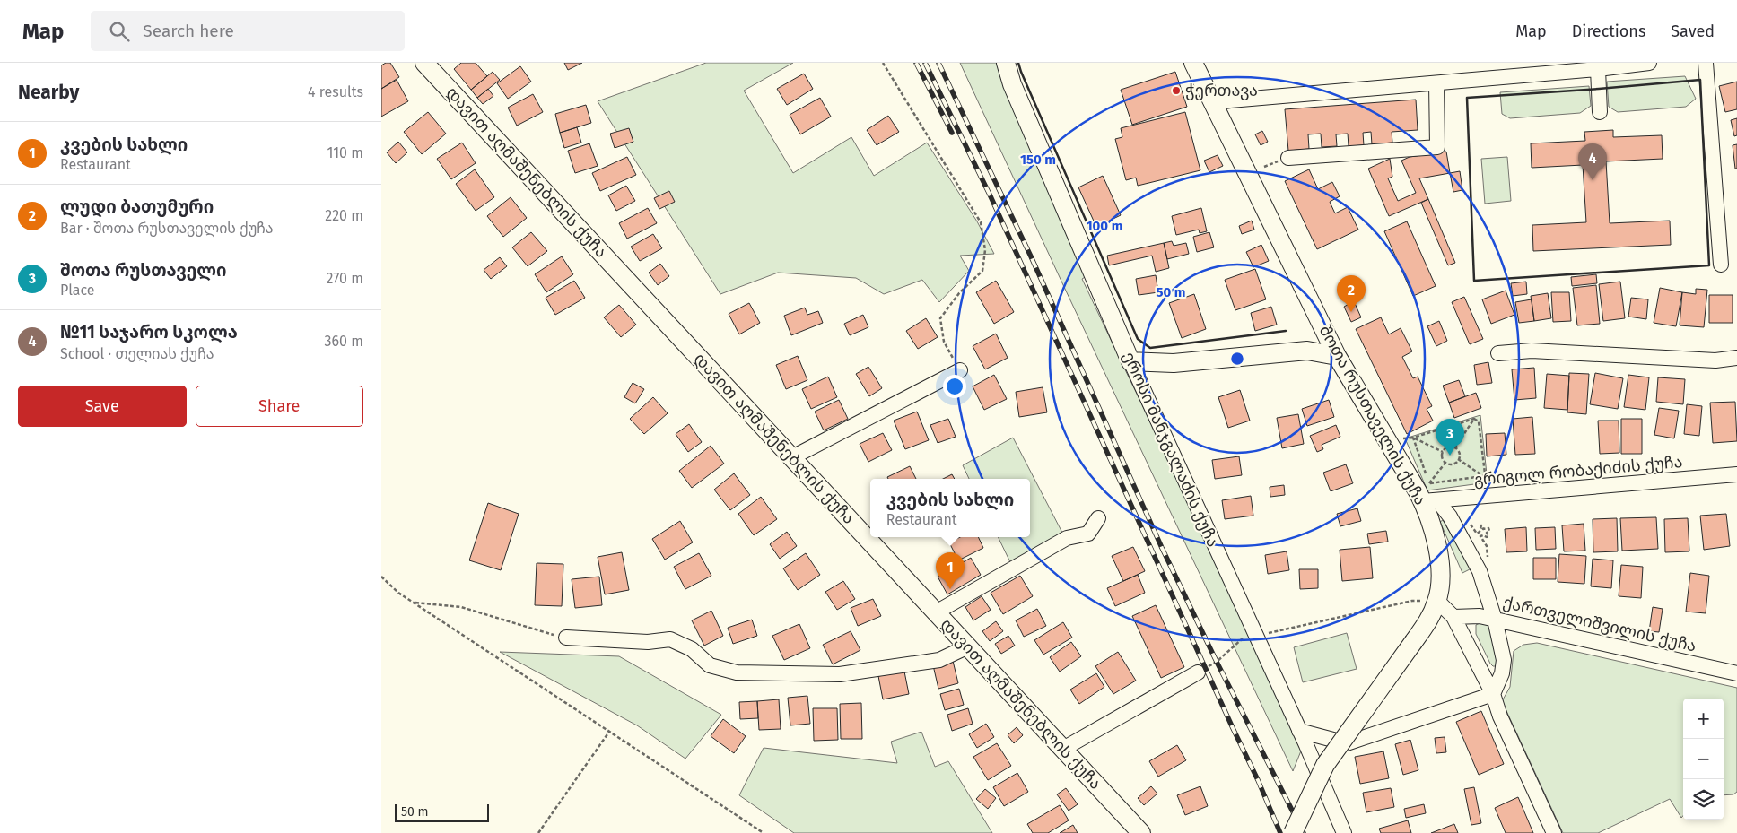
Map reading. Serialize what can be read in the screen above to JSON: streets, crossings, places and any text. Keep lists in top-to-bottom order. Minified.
{"streets":{"main road":["დავით აღმაშენებლის ქუჩა","შოთა რუსთაველის ქუჩა","ეროსი მანჯგალაძის ქუჩა"],"street":["გრიგოლ რობაქიძის ქუჩა","ქართველიშვილის ქუჩა"]},"crossings":[["შოთა რუსთაველის ქუჩა","გრიგოლ რობაქიძის ქუჩა"]],"places":["ჭერთავა"],"scale_bar":"50 m","page":{"header":"Map","search":"Search here","nav":["Map","Directions","Saved"],"heading":["Nearby","4 results"],"list":[{"mark":"1","name":"კვების სახლი","note":"Restaurant","value":"110 m"},{"mark":"2","name":"ლუდი ბათუმური","note":"Bar · შოთა რუსთაველის ქუჩა","value":"220 m"},{"mark":"3","name":"შოთა რუსთაველი","note":"Place","value":"270 m"},{"mark":"4","name":"№11 საჯარო სკოლა","note":"School · თელიას ქუჩა","value":"360 m"}],"pins":["4","2","3","1"],"buttons":["Save","Share"],"popup":["კვების სახლი","Restaurant"],"map_buttons":["+","−"],"scale":"50 m"},"rings":["150 m","100 m","50 m"]}
